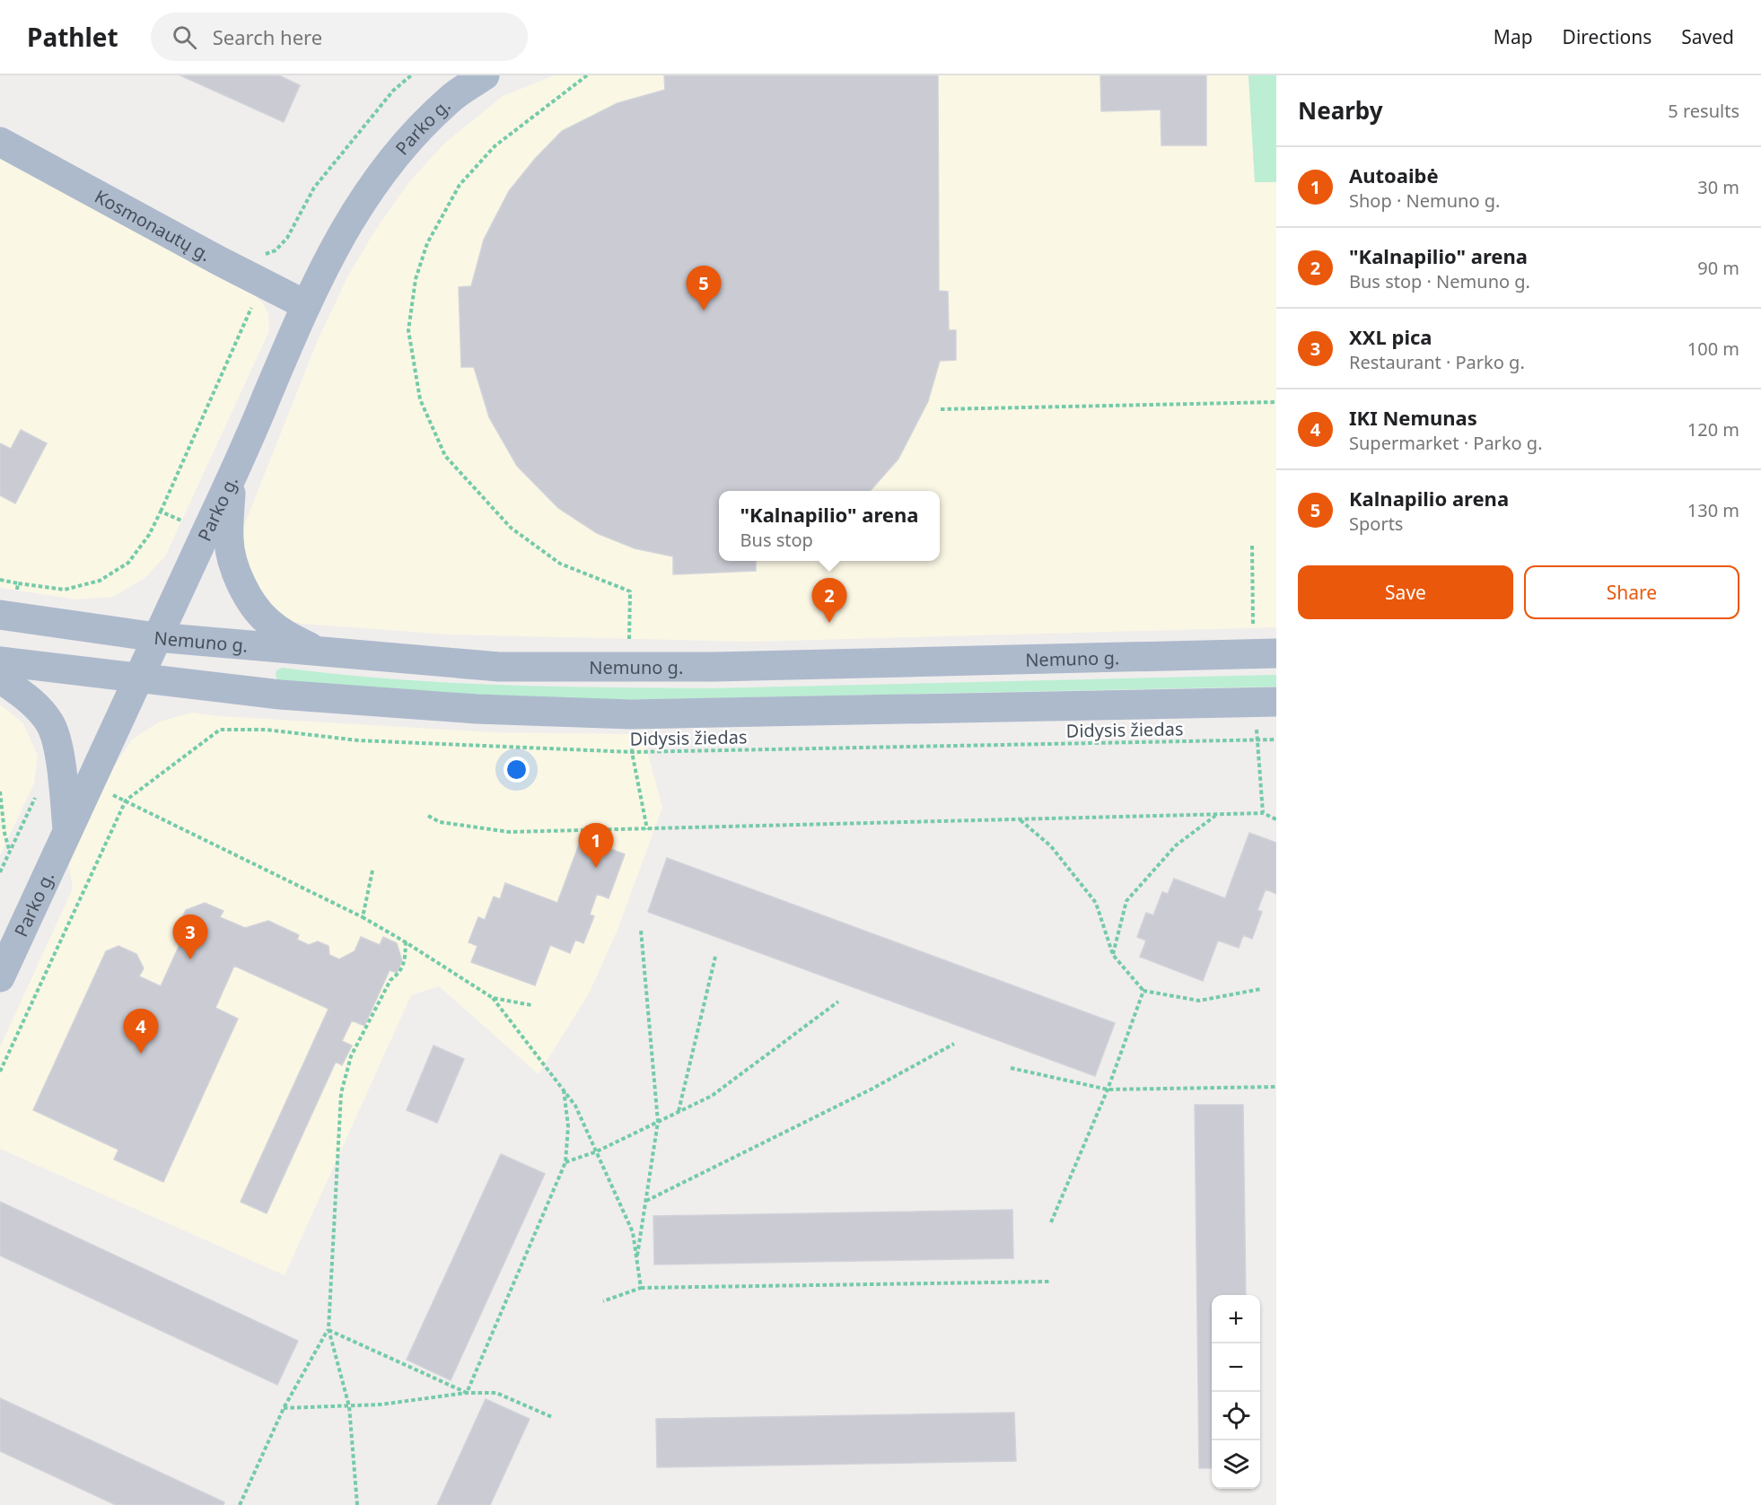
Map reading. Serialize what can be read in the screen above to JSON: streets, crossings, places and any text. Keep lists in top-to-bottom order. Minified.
{"streets":{"main road":["Parko g.","Kosmonautų g.","Nemuno g."],"path":["Didysis žiedas"]},"crossings":[["Parko g.","Kosmonautų g."],["Parko g.","Nemuno g."]],"page":{"header":"Pathlet","search":"Search here","nav":["Map","Directions","Saved"],"heading":["Nearby","5 results"],"list":[{"mark":"1","name":"Autoaibė","note":"Shop · Nemuno g.","value":"30 m"},{"mark":"2","name":"\"Kalnapilio\" arena","note":"Bus stop · Nemuno g.","value":"90 m"},{"mark":"3","name":"XXL pica","note":"Restaurant · Parko g.","value":"100 m"},{"mark":"4","name":"IKI Nemunas","note":"Supermarket · Parko g.","value":"120 m"},{"mark":"5","name":"Kalnapilio arena","note":"Sports","value":"130 m"}],"pins":["5","2","1","3","4"],"popup":["\"Kalnapilio\" arena","Bus stop"],"buttons":["Save","Share"],"map_buttons":["+","−"]}}
